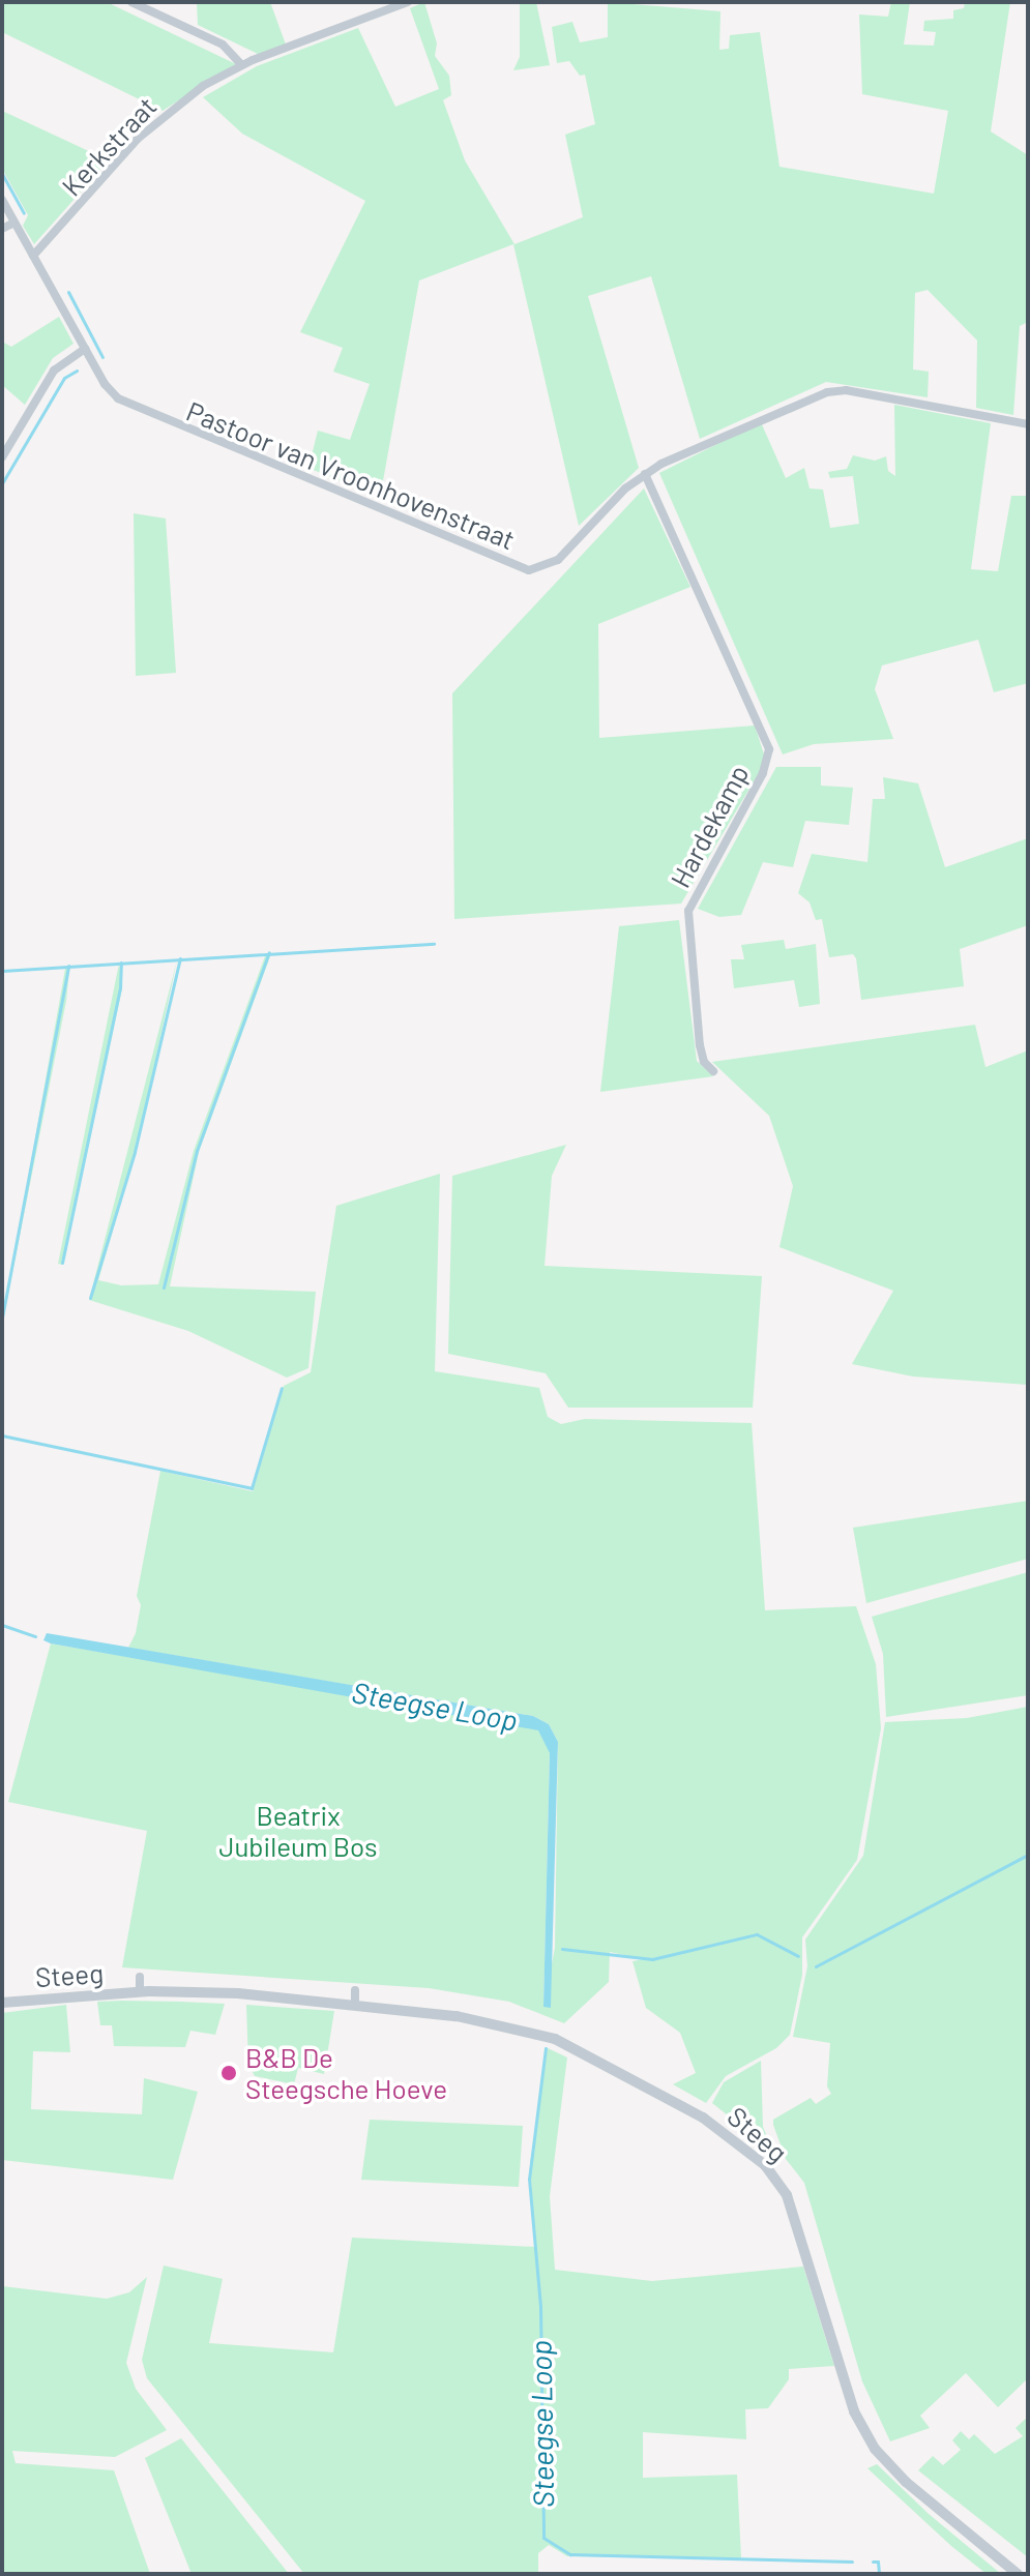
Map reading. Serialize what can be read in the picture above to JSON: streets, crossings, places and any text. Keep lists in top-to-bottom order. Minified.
{"streets":{"street":["Kerkstraat","Pastoor van Vroonhovenstraat","Hardekamp","Steeg"]},"crossings":[["Kerkstraat","Pastoor van Vroonhovenstraat"],["Pastoor van Vroonhovenstraat","Hardekamp"]],"water":["Steegse Loop"],"parks":["Beatrix Jubileum Bos"],"places":["B&B De Steegsche Hoeve"]}
